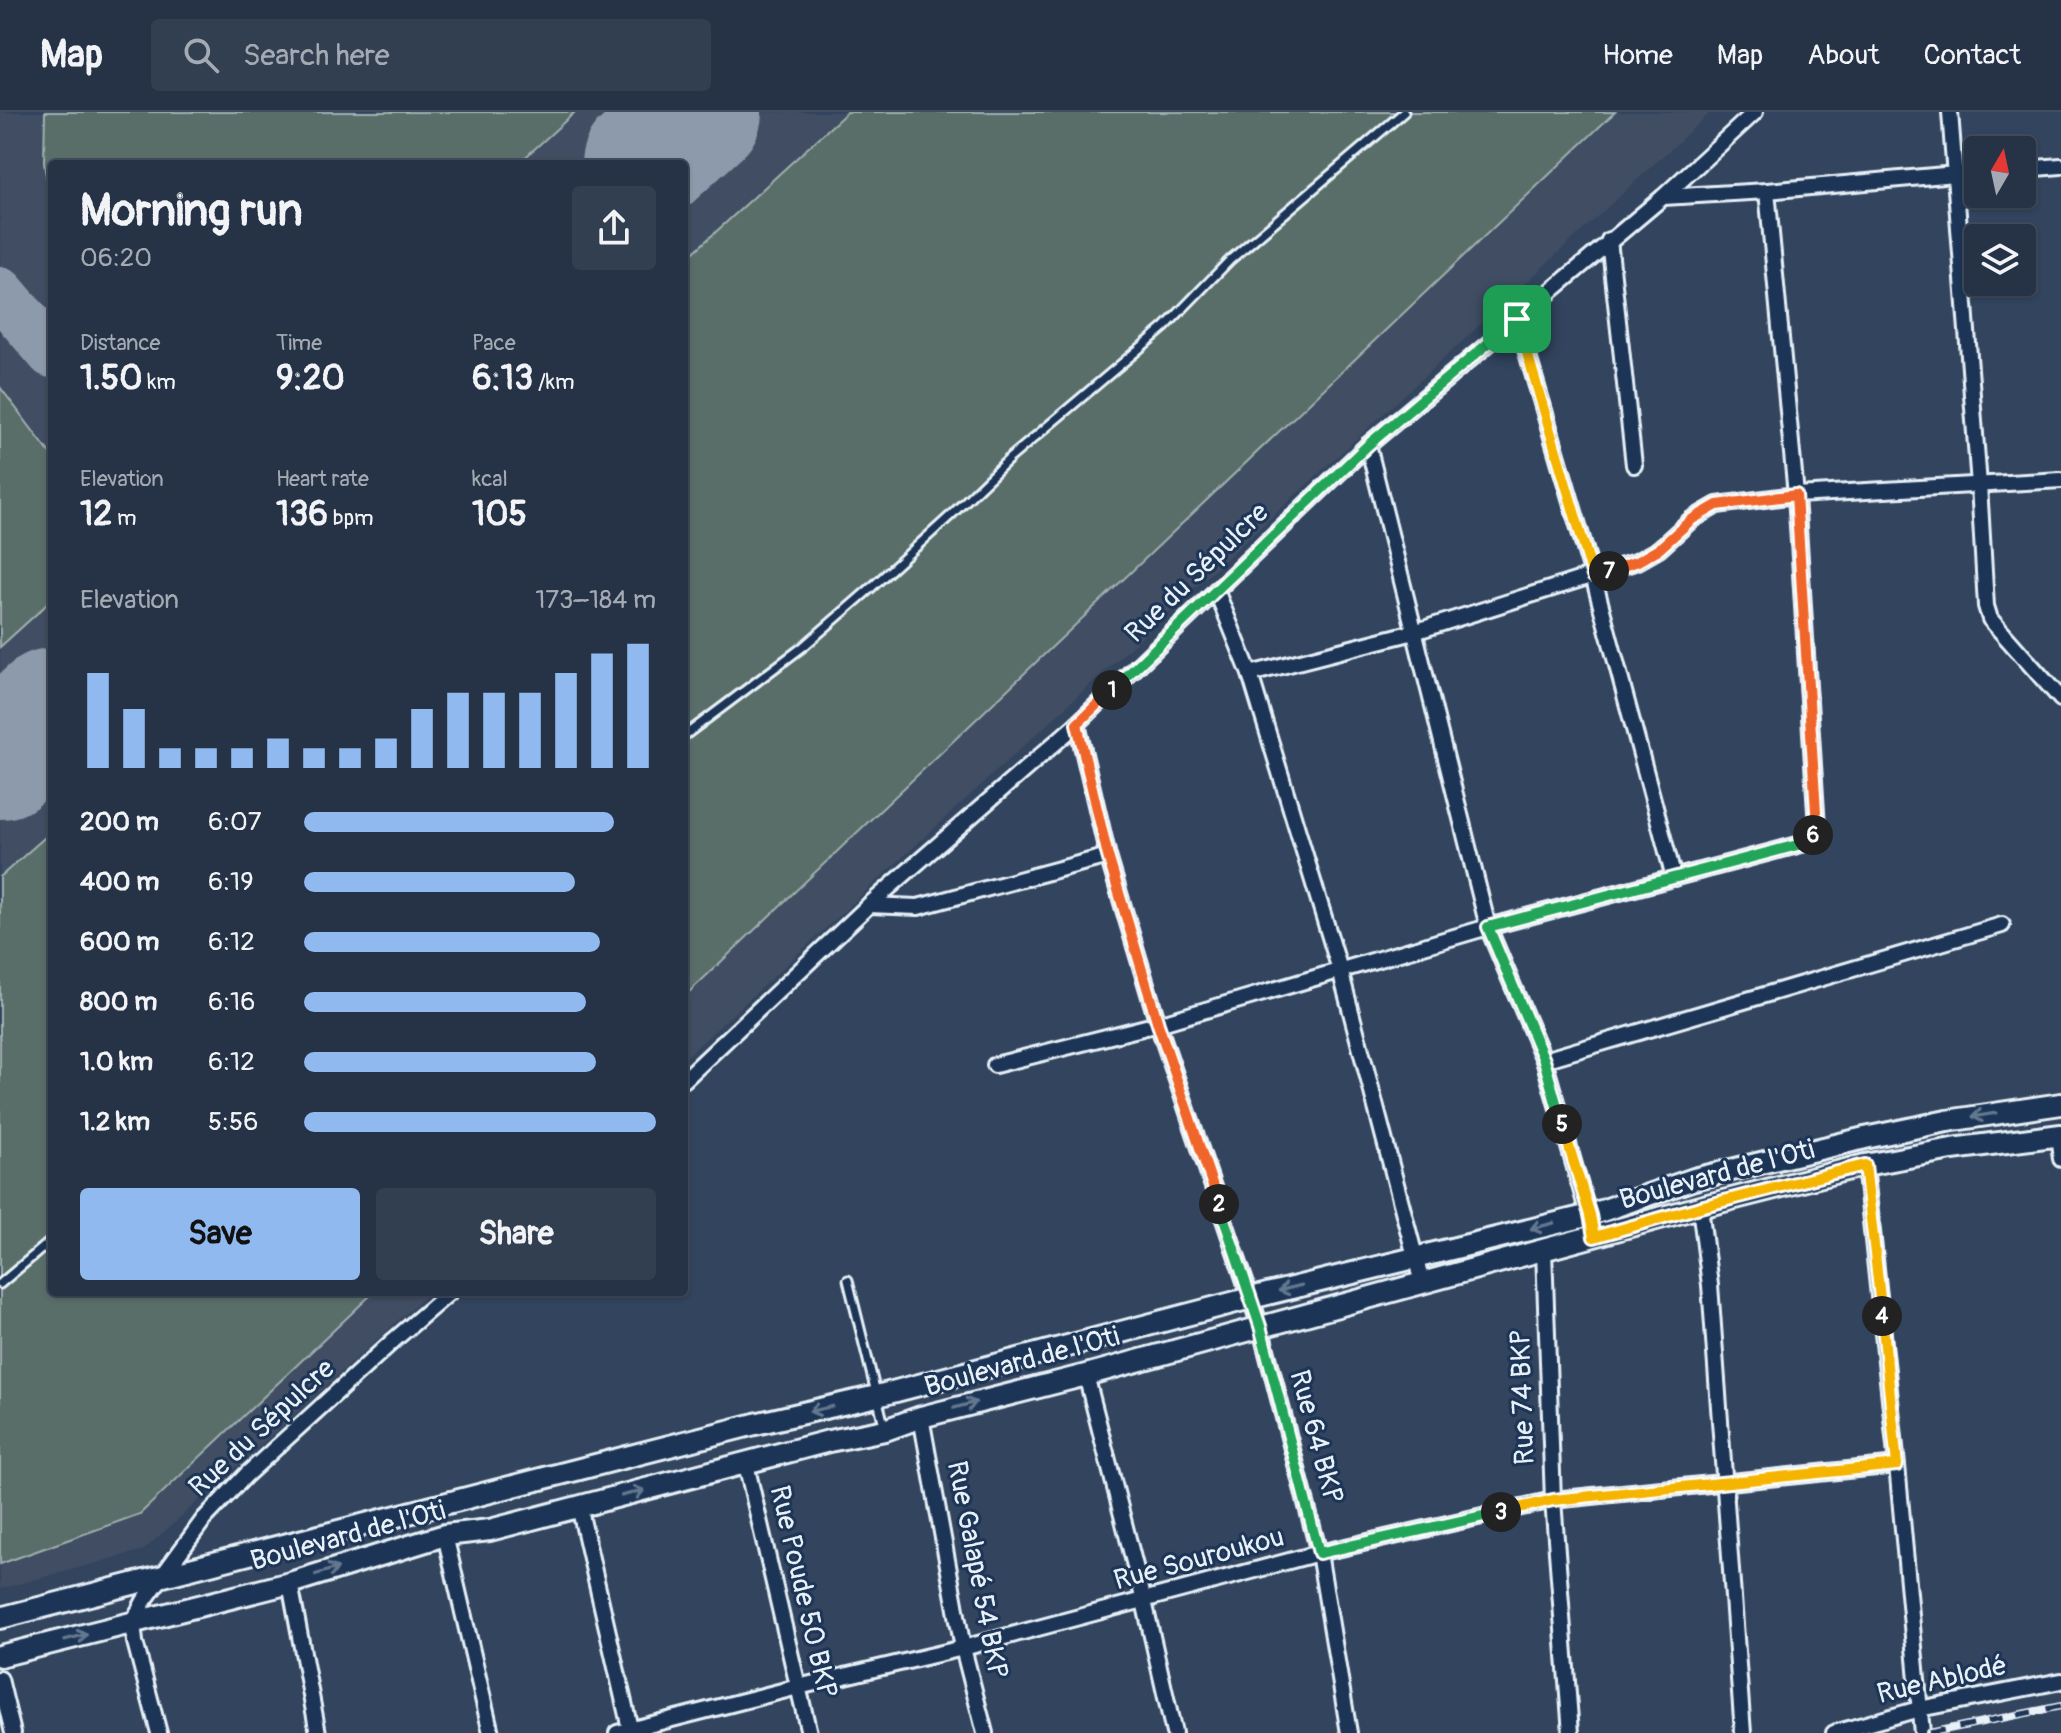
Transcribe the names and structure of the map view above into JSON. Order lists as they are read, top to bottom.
{
  "streets": {
    "main road": ["Boulevard de l'Oti"],
    "street": [
      "Rue du Sépulcre",
      "Rue 74 BKP",
      "Rue 64 BKP",
      "Rue Souroukou",
      "Rue Galapé 54 BKP",
      "Rue Poude 50 BKP",
      "Rue Ablodé"
    ]
  },
  "crossings": [
    ["Rue du Sépulcre", "Boulevard de l'Oti"],
    ["Rue du Sépulcre", "Rue 64 BKP"],
    ["Boulevard de l'Oti", "Rue 74 BKP"],
    ["Boulevard de l'Oti", "Rue 64 BKP"],
    ["Boulevard de l'Oti", "Rue Galapé 54 BKP"],
    ["Boulevard de l'Oti", "Rue Poude 50 BKP"],
    ["Rue 74 BKP", "Rue Souroukou"],
    ["Rue 64 BKP", "Rue Souroukou"],
    ["Rue Souroukou", "Rue Galapé 54 BKP"],
    ["Rue Souroukou", "Rue Poude 50 BKP"]
  ],
  "north": "top",
  "page": {
    "header": "Map",
    "search": "Search here",
    "nav": [
      "Home",
      "Map",
      "About",
      "Contact"
    ],
    "heading": ["Morning run", "06:20"],
    "stats": [
      ["Distance", "1.50 km"],
      ["Time", "9:20"],
      ["Pace", "6:13 /km"],
      ["Elevation", "12 m"],
      ["Heart rate", "136 bpm"],
      ["kcal", "105"]
    ],
    "pins": [
      "7",
      "1",
      "6",
      "5",
      "2",
      "4",
      "3"
    ],
    "chart": ["Elevation", "173–184 m"],
    "list": [
      {
        "name": "200 m",
        "note": "6:07"
      },
      {
        "name": "400 m",
        "note": "6:19"
      },
      {
        "name": "600 m",
        "note": "6:12"
      },
      {
        "name": "800 m",
        "note": "6:16"
      },
      {
        "name": "1.0 km",
        "note": "6:12"
      },
      {
        "name": "1.2 km",
        "note": "5:56"
      }
    ],
    "buttons": ["Save", "Share"]
  }
}
